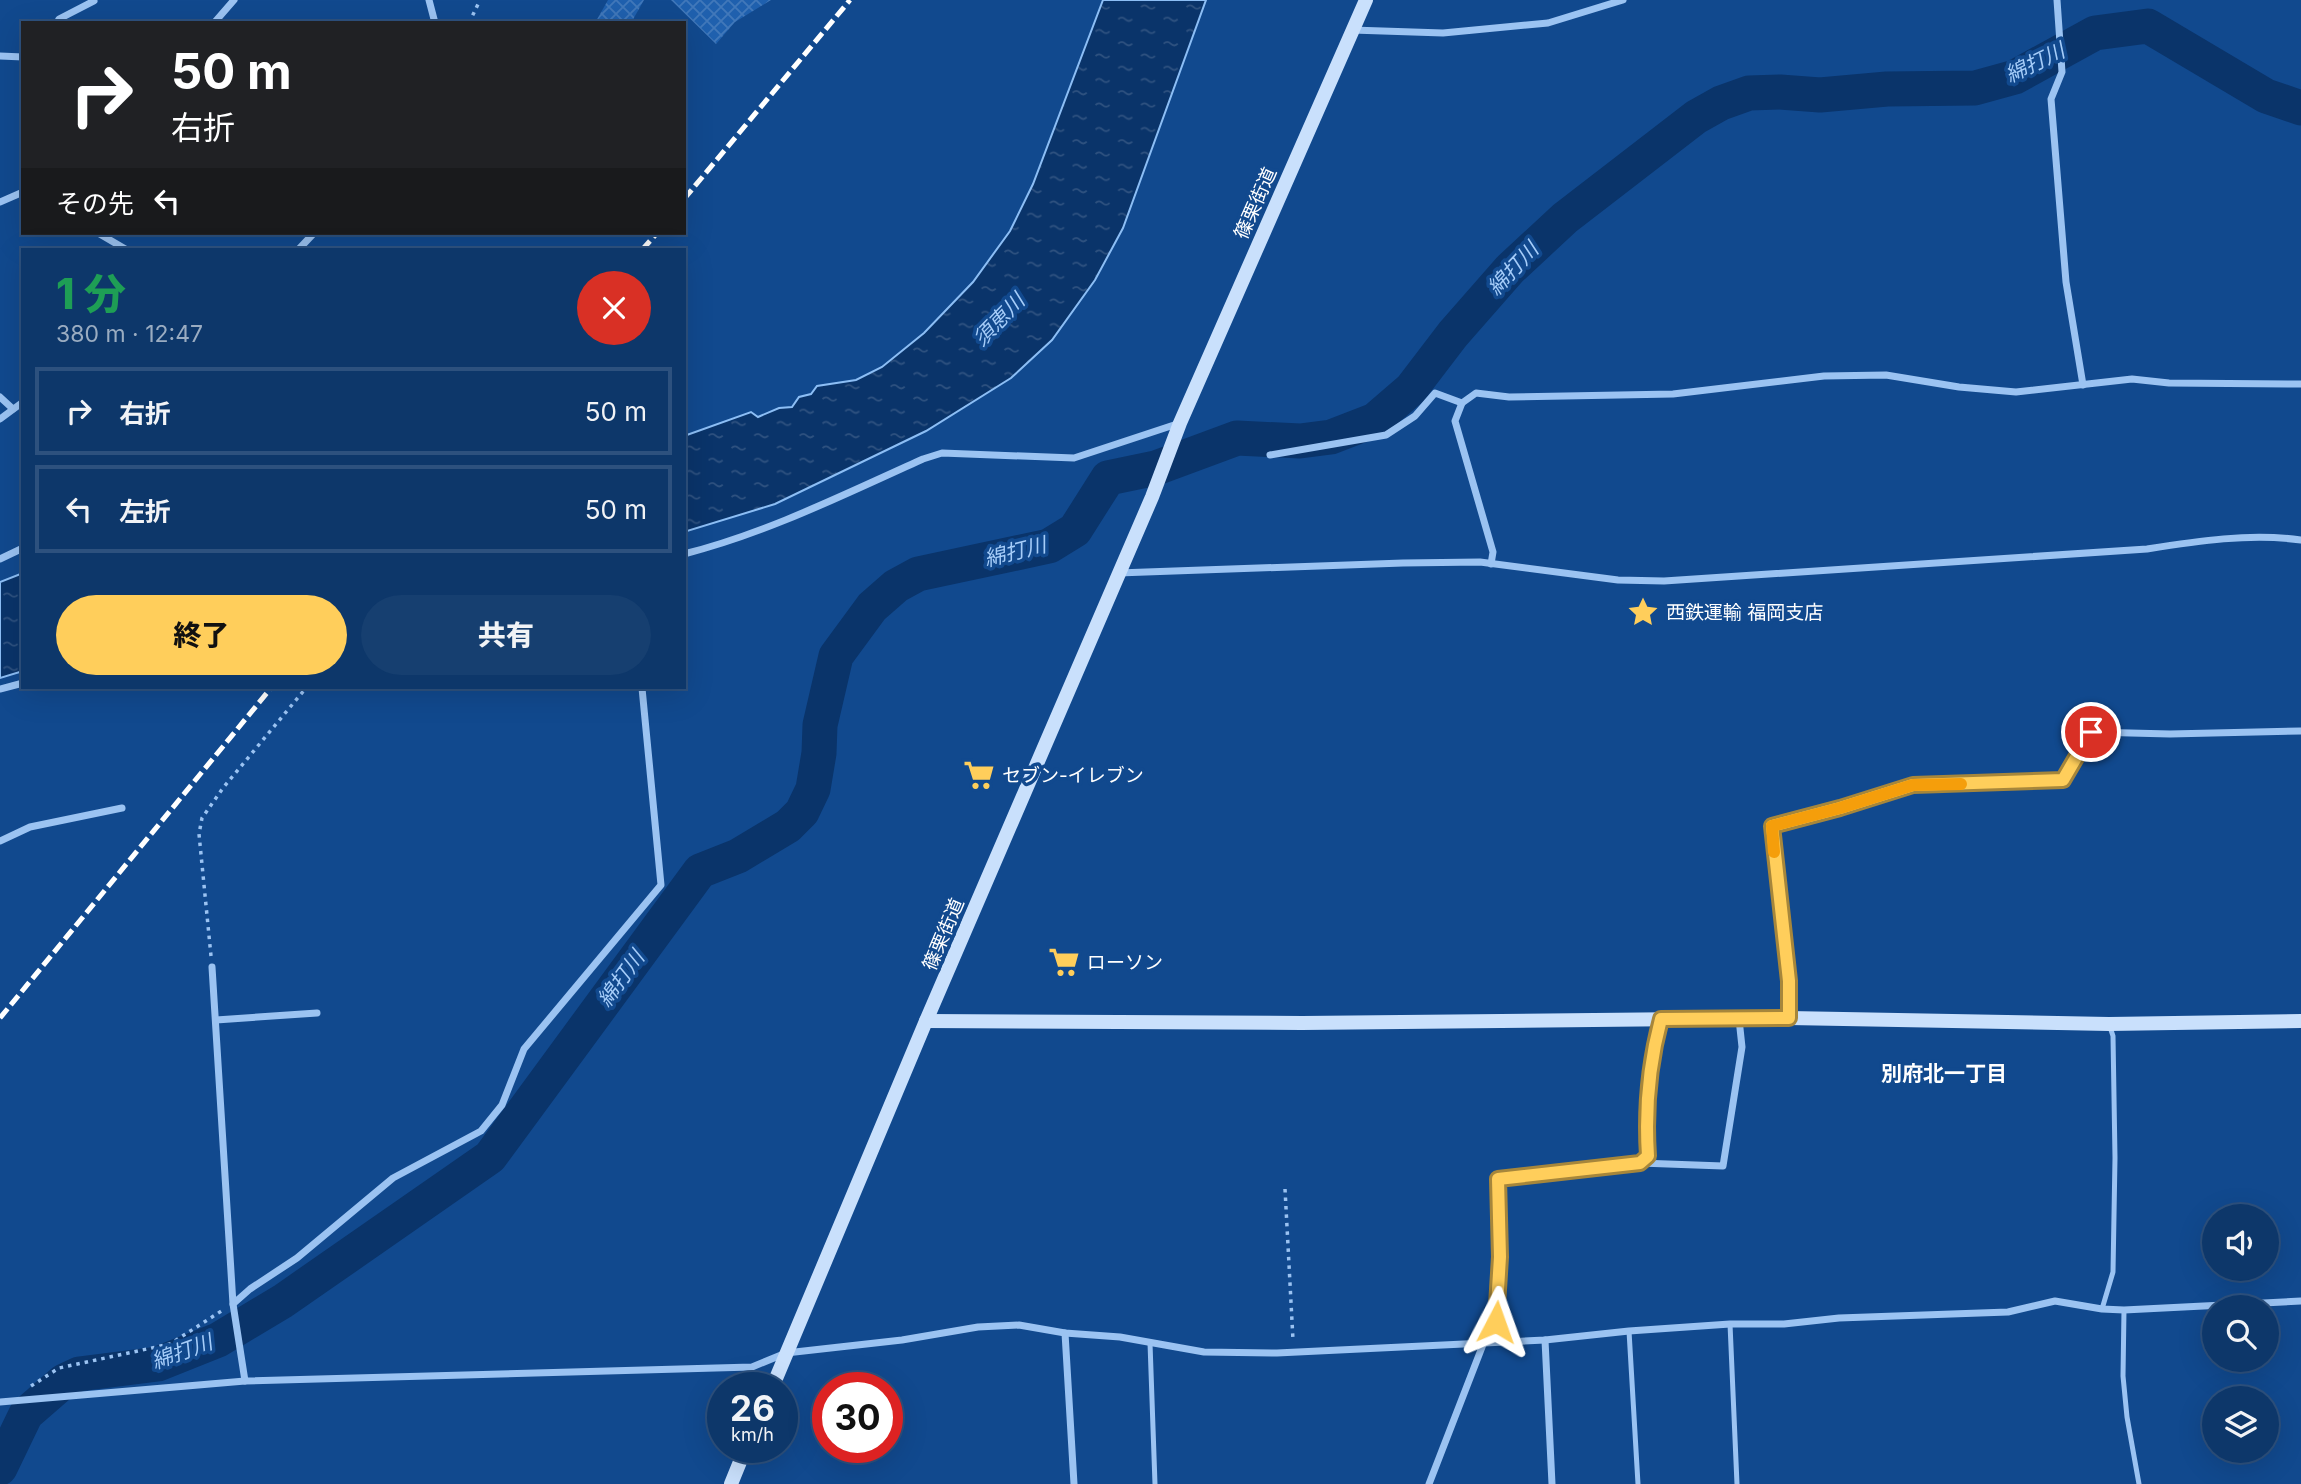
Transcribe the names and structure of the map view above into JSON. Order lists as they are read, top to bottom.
{
  "streets": {
    "main road": ["篠栗街道"]
  },
  "districts": ["別府北一丁目"],
  "water": ["綿打川", "須恵川"],
  "places": {
    "place": ["西鉄運輸 福岡支店"],
    "supermarket": ["セブン-イレブン", "ローソン"]
  },
  "page": {
    "turn": ["50 m", "右折"],
    "then": "その先",
    "heading": ["1 分", "380 m · 12:47"],
    "list": [
      {
        "name": "右折",
        "value": "50 m"
      },
      {
        "name": "左折",
        "value": "50 m"
      }
    ],
    "buttons": ["終了", "共有"],
    "speed": "26 km/h",
    "limit": "30"
  }
}
